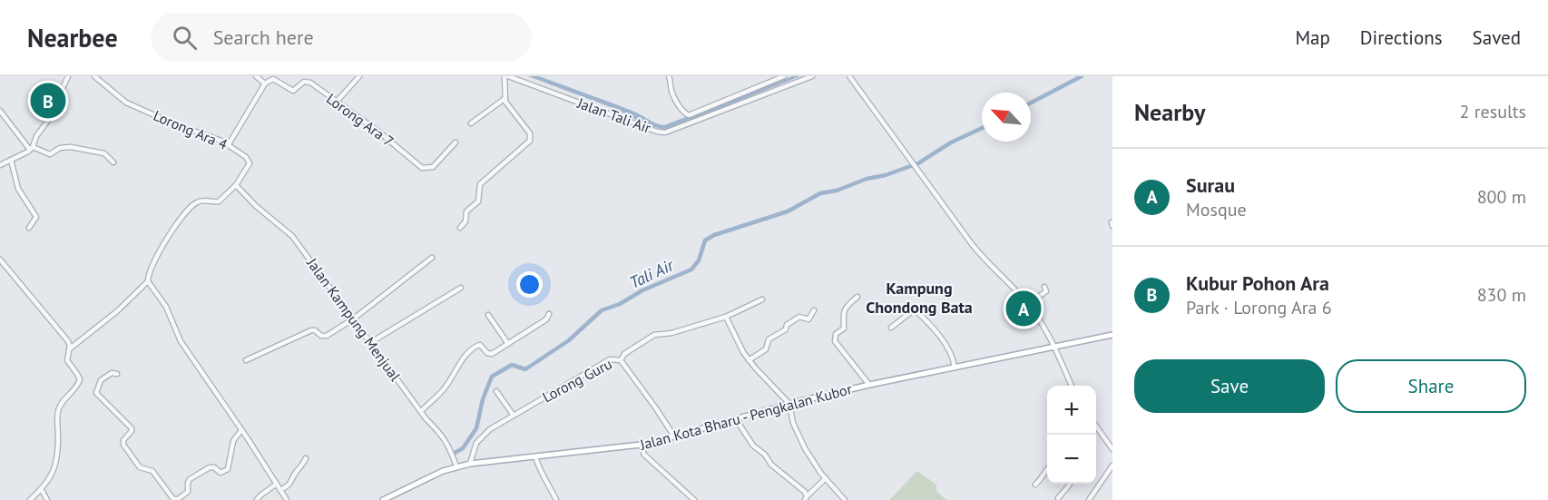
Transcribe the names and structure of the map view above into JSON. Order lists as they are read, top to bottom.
{
  "streets": {
    "main road": ["Jalan Kota Bharu - Pengkalan Kubor"],
    "street": [
      "Jalan Tali Air",
      "Lorong Ara 7",
      "Lorong Ara 4",
      "Jalan Kampung Menjual",
      "Lorong Guru"
    ]
  },
  "crossings": [
    ["Lorong Ara 4", "Jalan Kampung Menjual"],
    ["Jalan Kampung Menjual", "Jalan Kota Bharu - Pengkalan Kubor"],
    ["Lorong Guru", "Jalan Kota Bharu - Pengkalan Kubor"]
  ],
  "districts": ["Kampung Chondong Bata"],
  "water": ["Tali Air"],
  "north": "top left",
  "page": {
    "header": "Nearbee",
    "search": "Search here",
    "nav": ["Map", "Directions", "Saved"],
    "heading": ["Nearby", "2 results"],
    "pins": ["B", "A"],
    "list": [
      {
        "mark": "A",
        "name": "Surau",
        "note": "Mosque",
        "value": "800 m"
      },
      {
        "mark": "B",
        "name": "Kubur Pohon Ara",
        "note": "Park · Lorong Ara 6",
        "value": "830 m"
      }
    ],
    "buttons": ["Save", "Share"],
    "map_buttons": ["+", "−"]
  }
}
